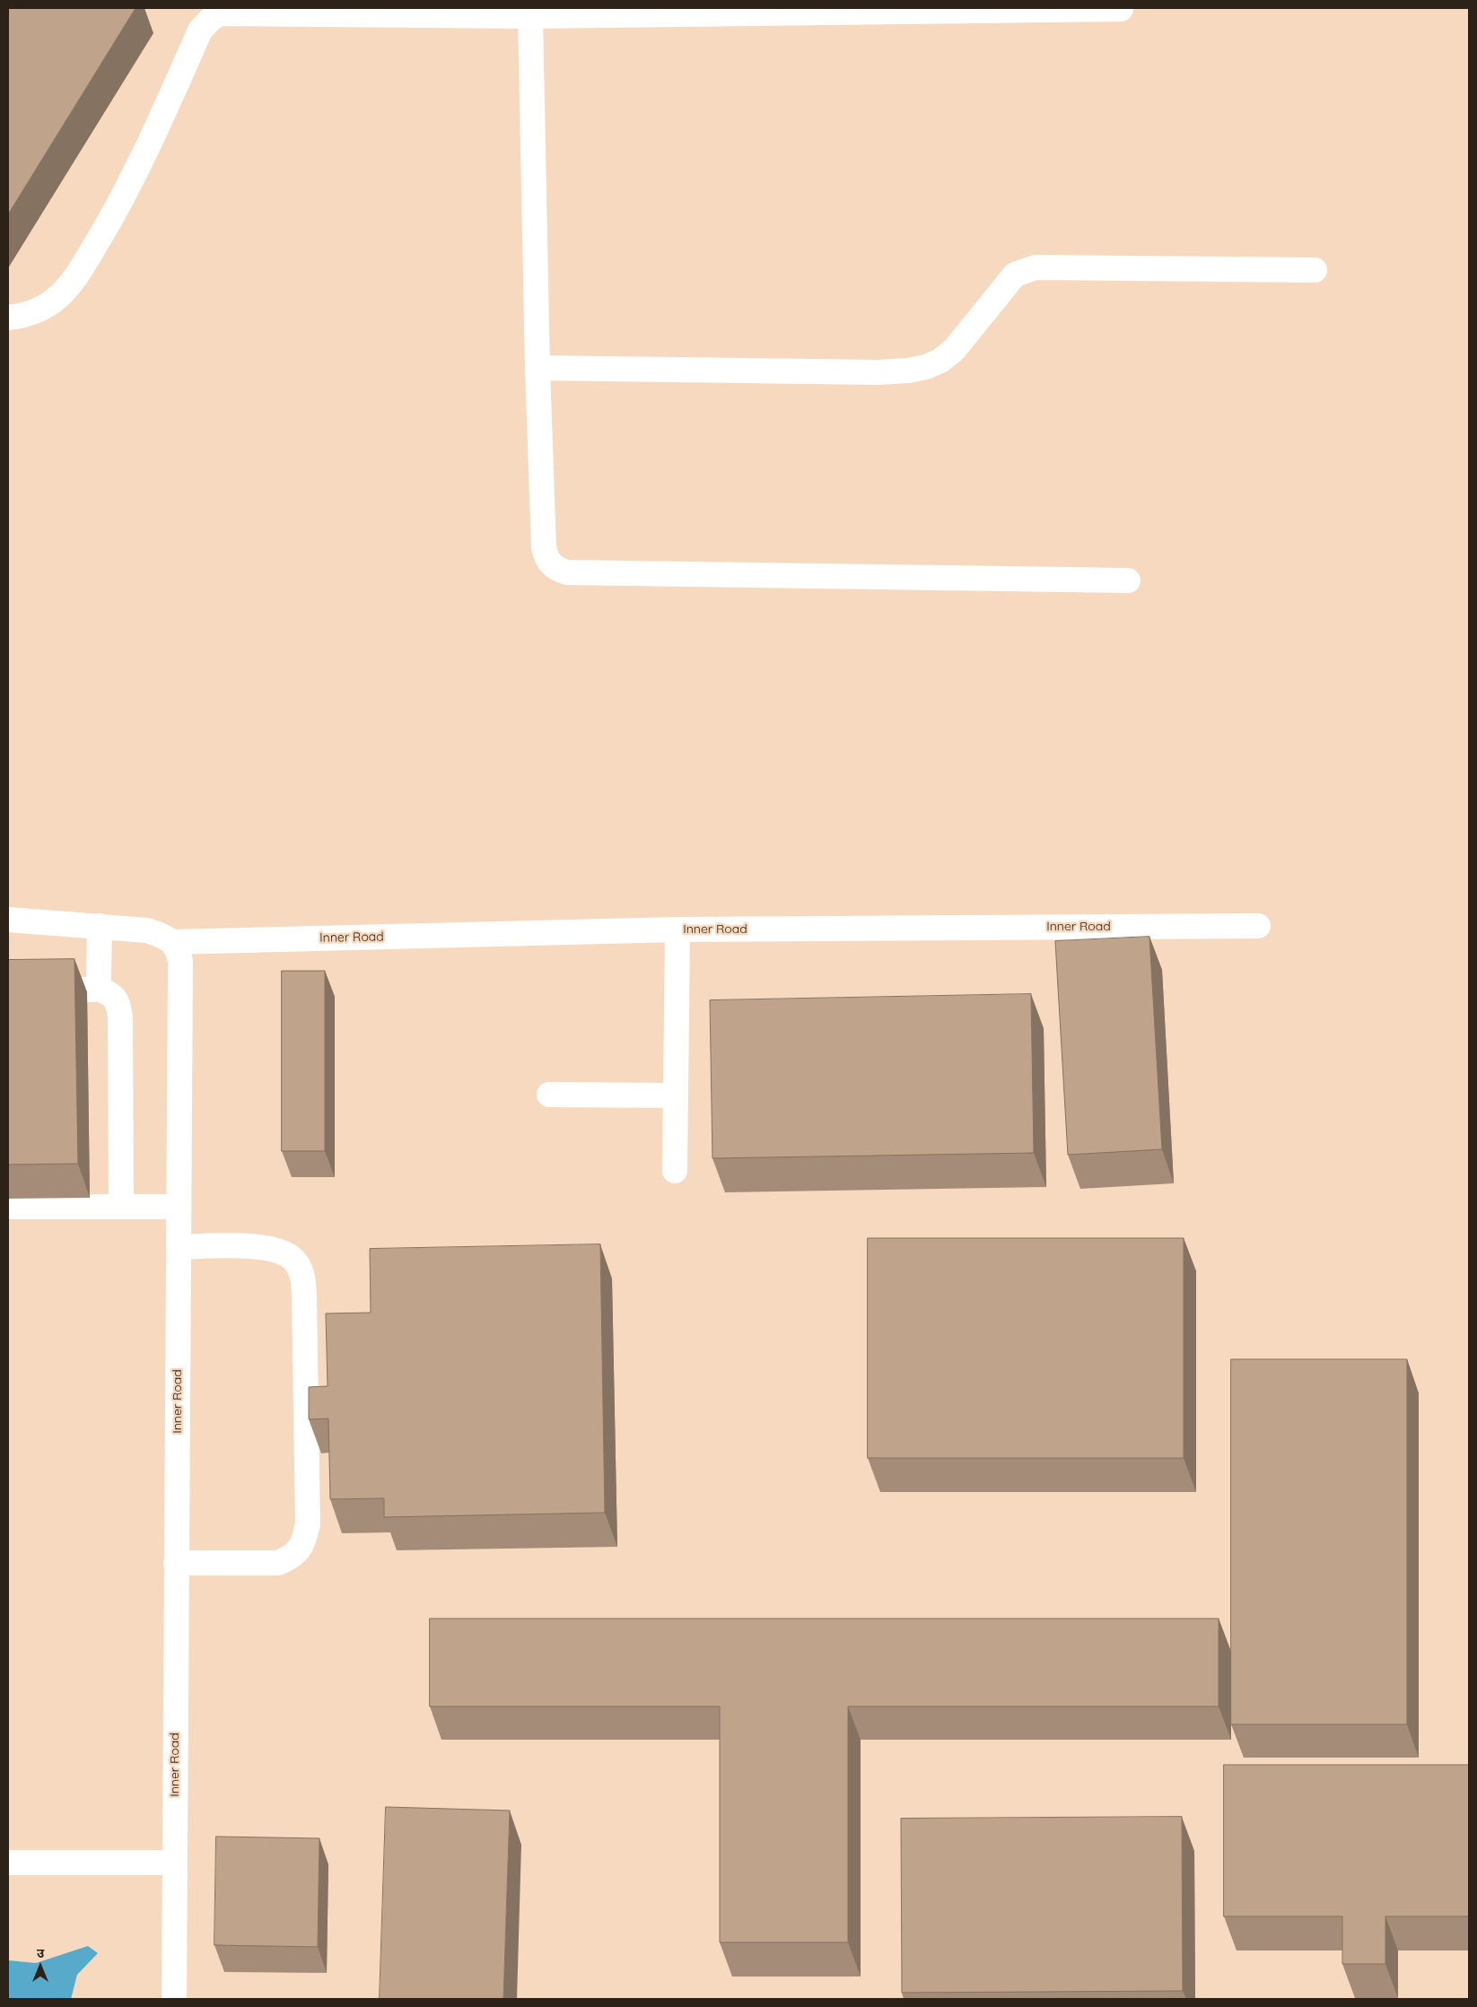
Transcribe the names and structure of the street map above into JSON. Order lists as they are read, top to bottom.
{
  "streets": {
    "street": ["Inner Road"]
  },
  "north": "top"
}
